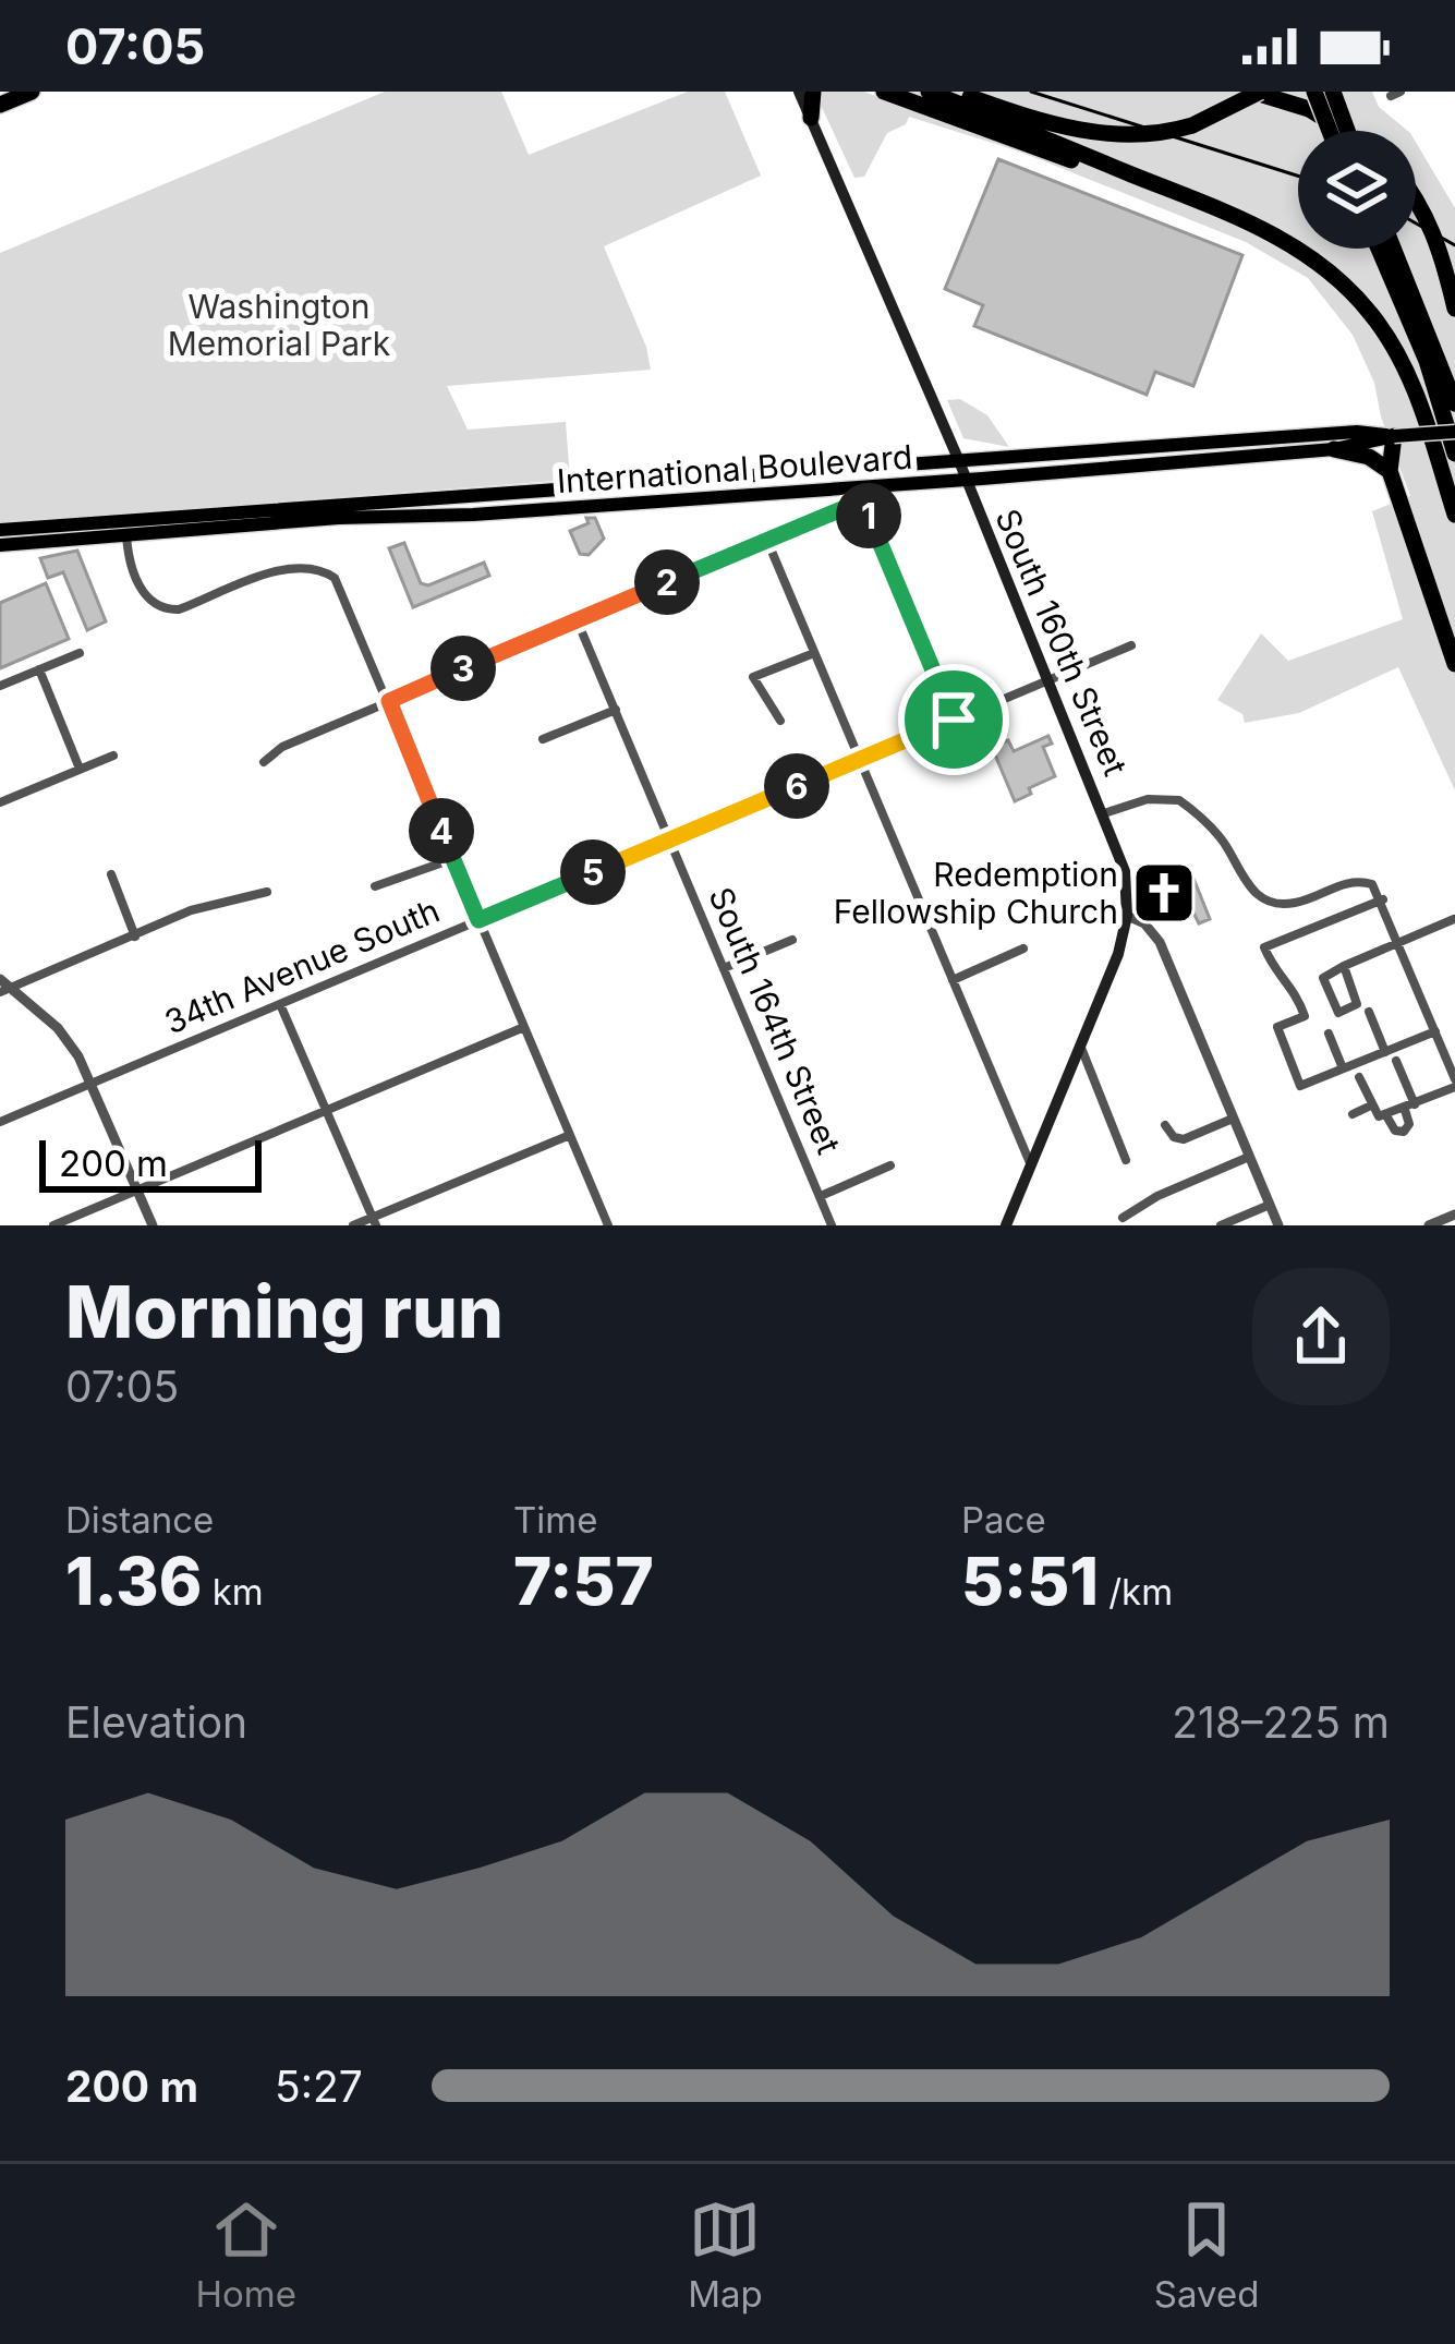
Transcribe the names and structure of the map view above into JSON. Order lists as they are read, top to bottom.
{
  "streets": {
    "main road": ["International Boulevard", "South 160th Street"],
    "street": ["34th Avenue South", "South 164th Street"]
  },
  "crossings": [
    ["International Boulevard", "South 160th Street"],
    ["South 160th Street", "34th Avenue South"],
    ["34th Avenue South", "South 164th Street"]
  ],
  "parks": ["Washington Memorial Park"],
  "places": {
    "church": ["Redemption Fellowship Church"]
  },
  "scale_bar": "200 m",
  "page": {
    "status": "07:05",
    "pins": [
      "1",
      "2",
      "3",
      "6",
      "4",
      "5"
    ],
    "scale": "200 m",
    "heading": ["Morning run", "07:05"],
    "stats": [
      ["Distance", "1.36 km"],
      ["Time", "7:57"],
      ["Pace", "5:51 /km"]
    ],
    "chart": ["Elevation", "218–225 m"],
    "list": [
      {
        "name": "200 m",
        "note": "5:27"
      }
    ],
    "tabs": ["Home", "Map", "Saved"]
  }
}
